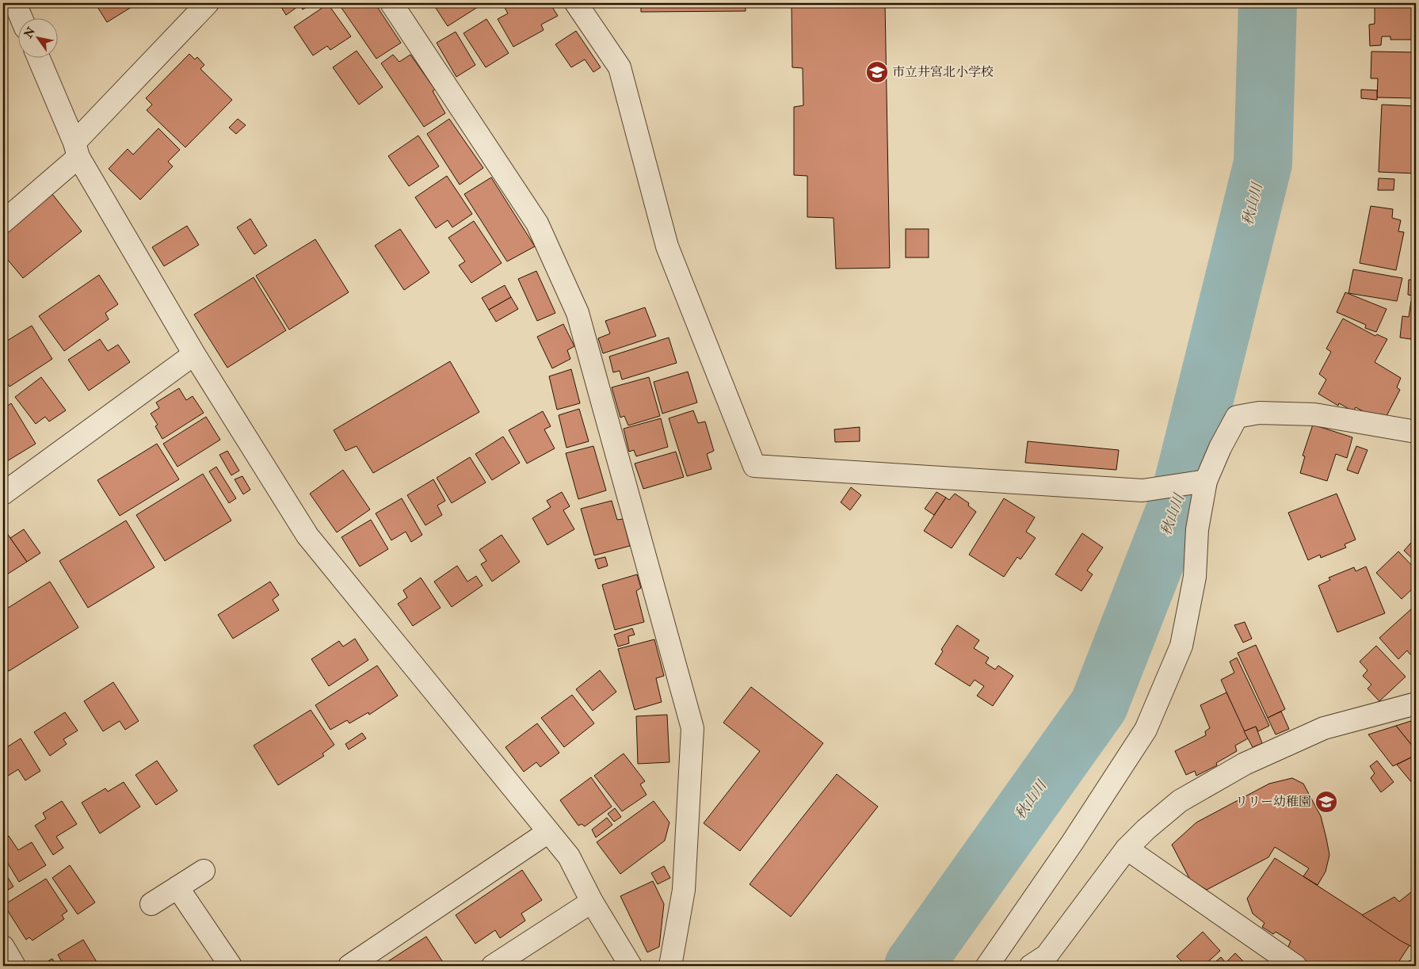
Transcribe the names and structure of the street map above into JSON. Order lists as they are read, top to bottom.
{
  "water": ["秋山川"],
  "places": {
    "school or university": ["市立井宮北小学校", "リリー幼稚園"]
  },
  "north": "top left"
}
